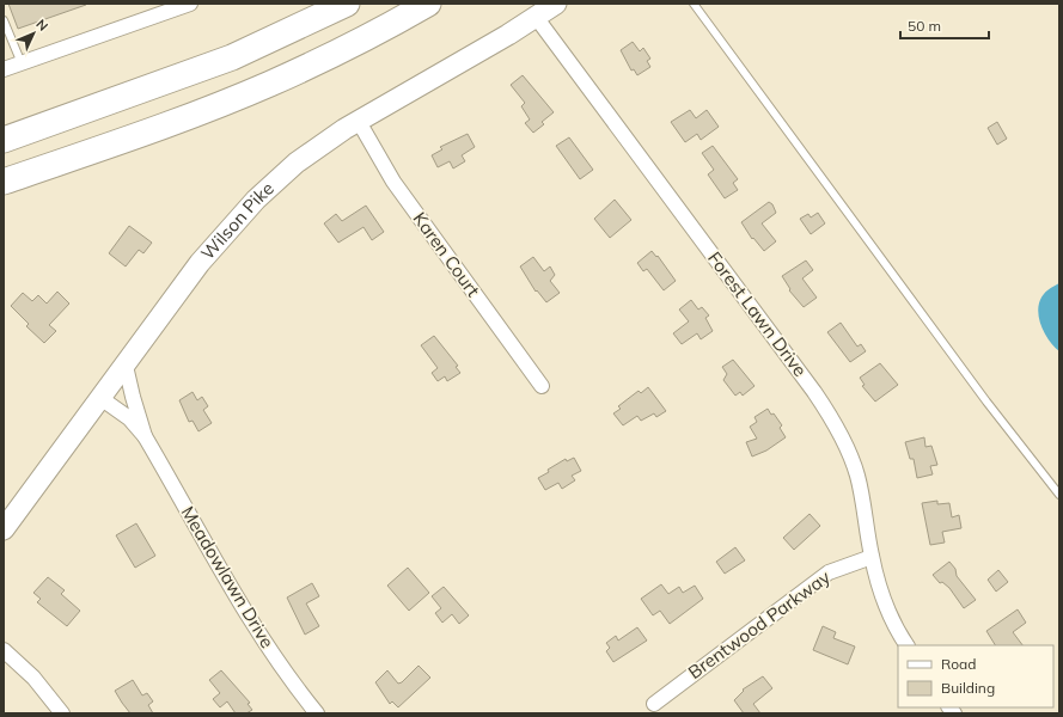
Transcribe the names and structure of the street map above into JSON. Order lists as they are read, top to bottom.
{
  "streets": {
    "main road": ["Wilson Pike"],
    "street": [
      "Karen Court",
      "Forest Lawn Drive",
      "Meadowlawn Drive",
      "Brentwood Parkway"
    ]
  },
  "crossings": [
    ["Wilson Pike", "Karen Court"],
    ["Wilson Pike", "Forest Lawn Drive"],
    ["Wilson Pike", "Meadowlawn Drive"],
    ["Forest Lawn Drive", "Brentwood Parkway"]
  ],
  "legend": ["Road", "Building"],
  "scale_bar": "50 m",
  "north": "top right"
}
